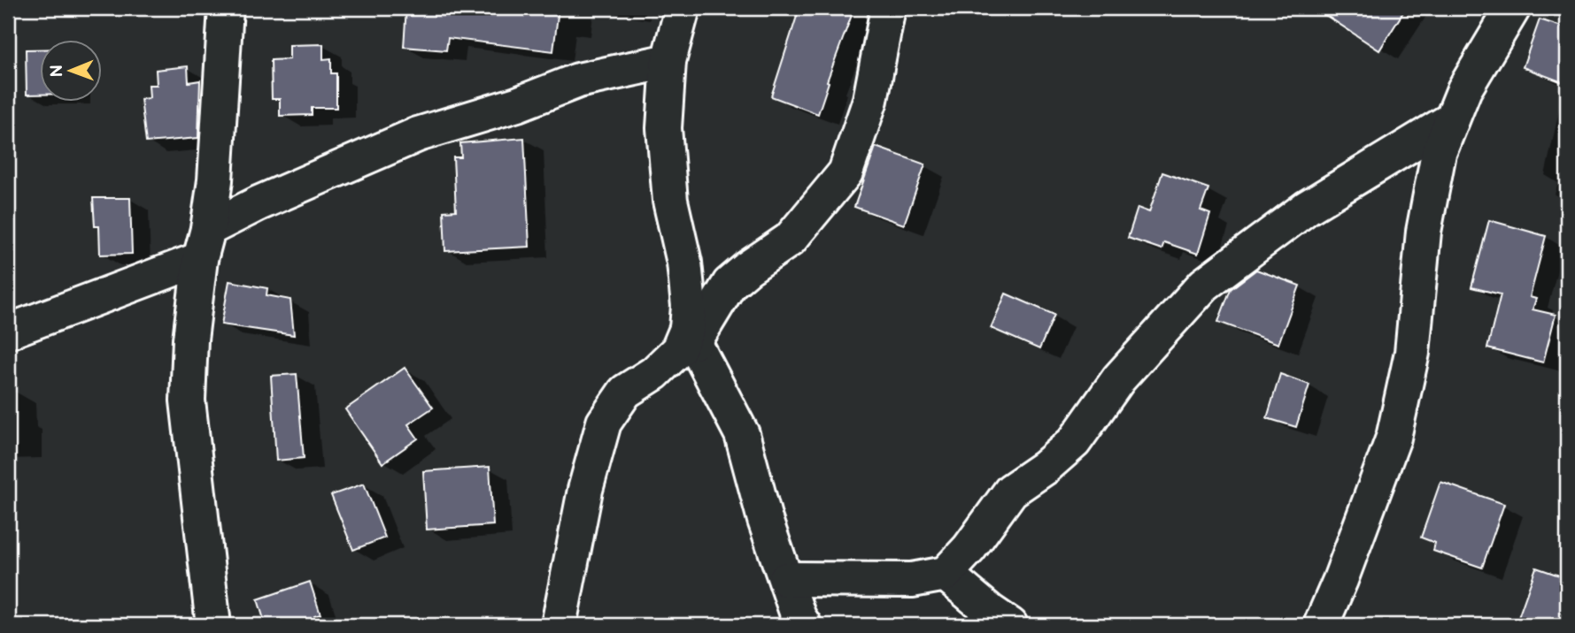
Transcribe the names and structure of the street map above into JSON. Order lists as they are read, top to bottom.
{
  "north": "left"
}
